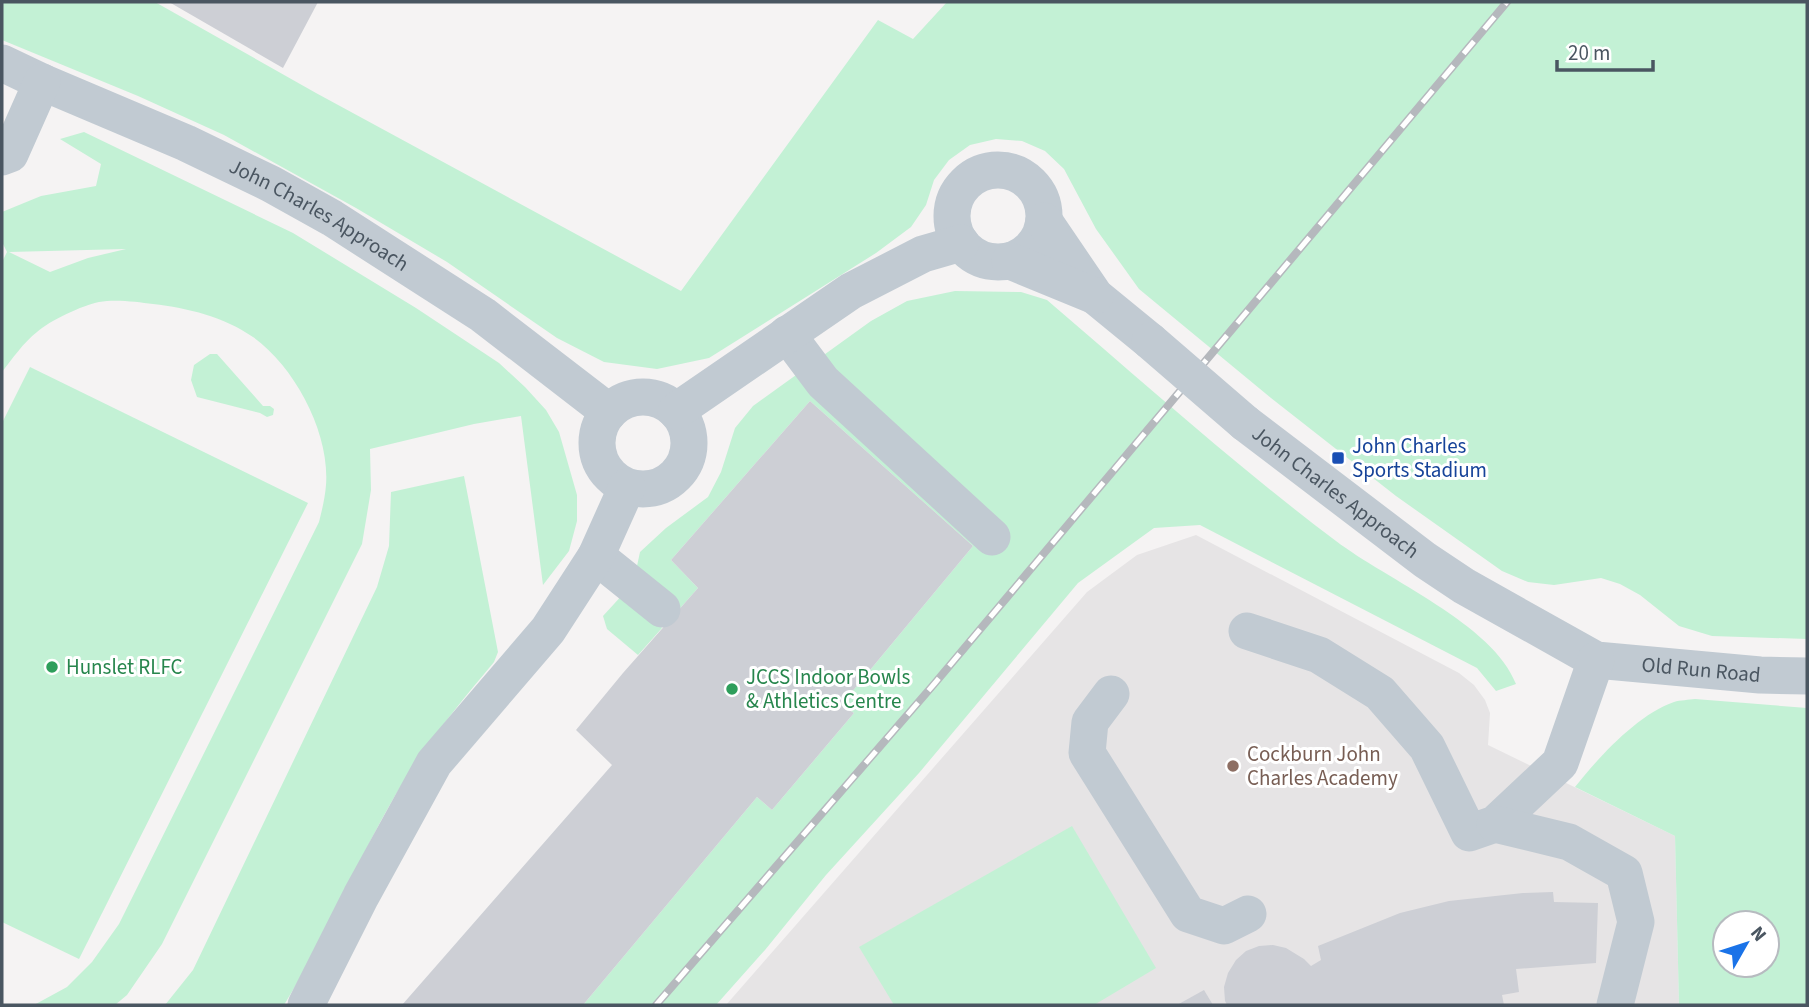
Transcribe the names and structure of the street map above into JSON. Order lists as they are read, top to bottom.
{
  "streets": {
    "street": ["John Charles Approach", "Old Run Road"]
  },
  "crossings": [
    ["John Charles Approach", "Old Run Road"]
  ],
  "places": {
    "transit": ["John Charles Sports Stadium"],
    "other": ["Hunslet RLFC", "JCCS Indoor Bowls & Athletics Centre", "Cockburn John Charles Academy"]
  },
  "scale_bar": "20 m",
  "north": "top right"
}
